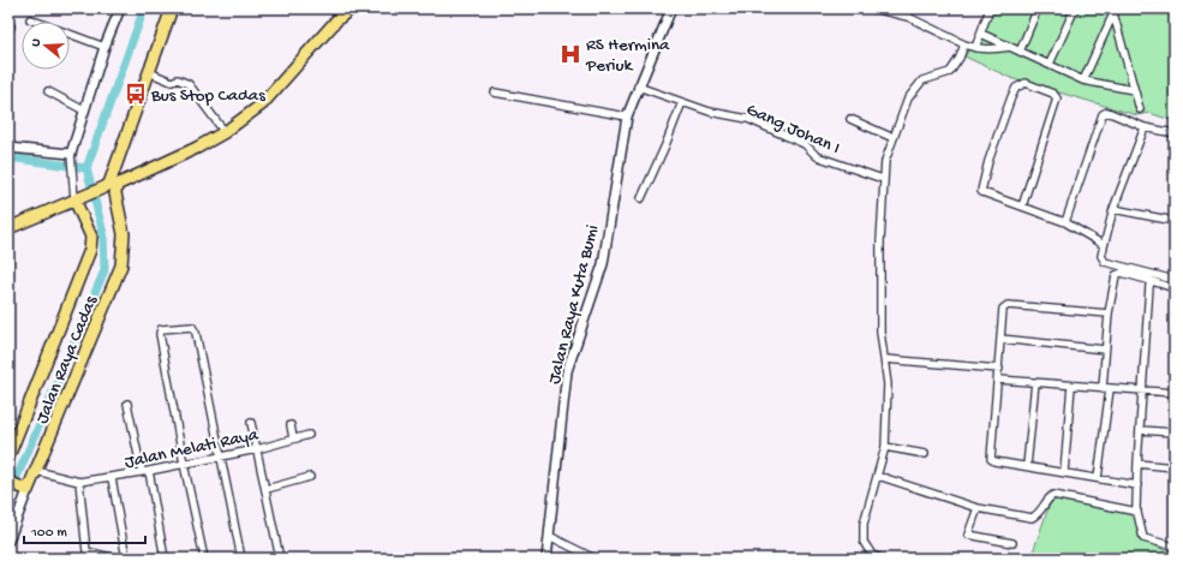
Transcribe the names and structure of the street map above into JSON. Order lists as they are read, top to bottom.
{
  "streets": {
    "main road": ["Jalan Raya Cadas"],
    "street": ["Gang Johan I", "Jalan Raya Kuta Bumi", "Jalan Melati Raya"]
  },
  "crossings": [
    ["Gang Johan I", "Jalan Raya Kuta Bumi"]
  ],
  "places": {
    "hospital": ["RS Hermina Periuk"],
    "bus stop": ["Bus Stop Cadas"]
  },
  "scale_bar": "100 m",
  "north": "left"
}
